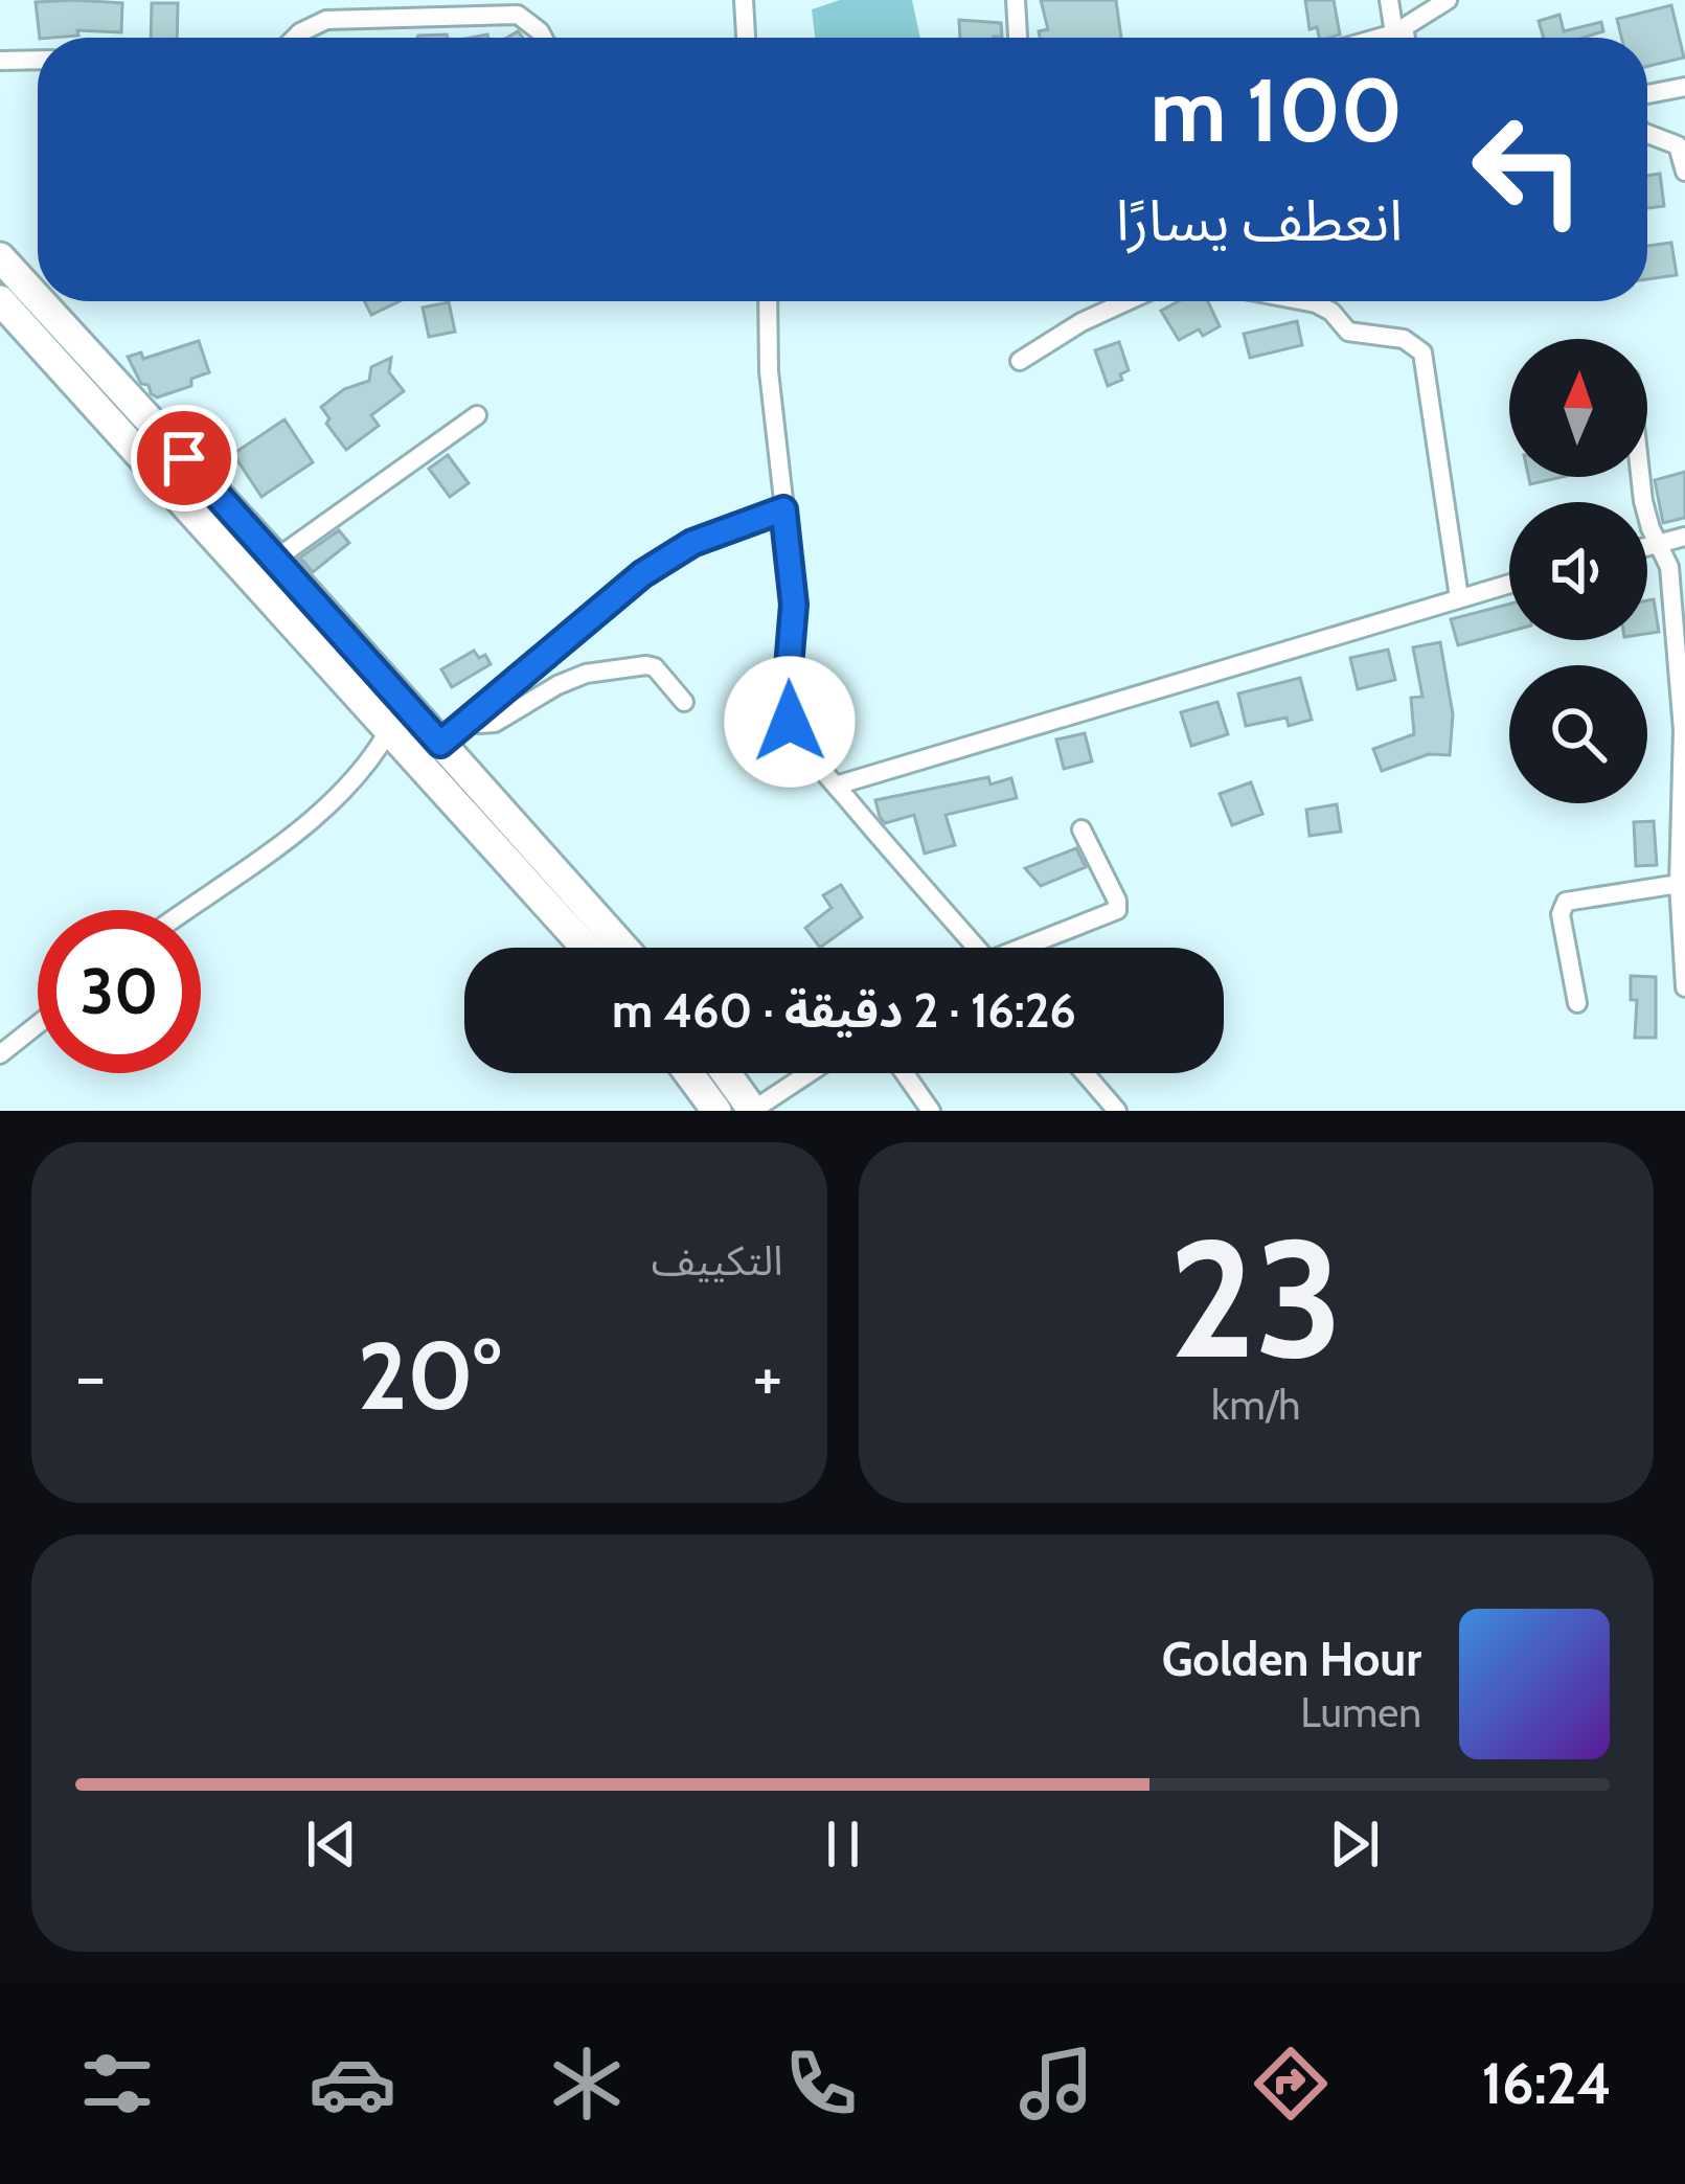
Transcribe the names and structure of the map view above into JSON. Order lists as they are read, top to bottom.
{
  "north": "top",
  "page": {
    "turn": ["100 m", "انعطف يسارًا"],
    "limit": "30",
    "trip": "16:26 · 2 دقيقة · 460 m",
    "tile": [
      ["23", "km/h"],
      "التكييف"
    ],
    "heat": ["−", "20°", "+"],
    "song": ["Golden Hour", "Lumen"],
    "tabs": "16:24"
  }
}
